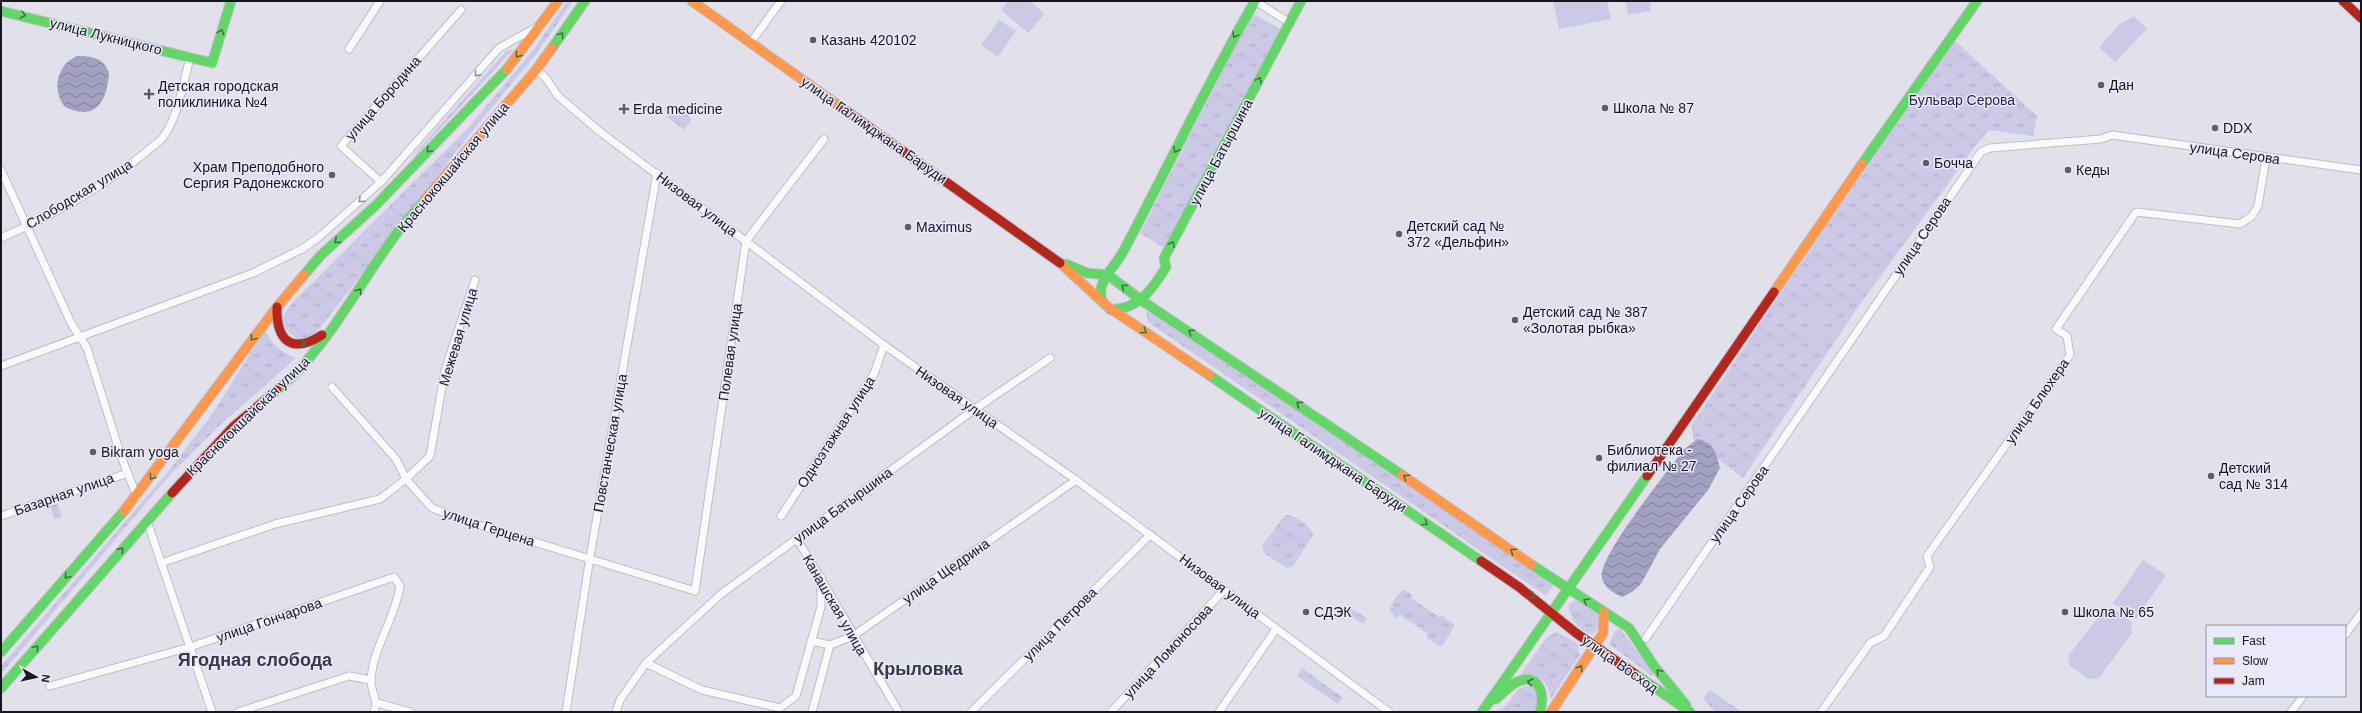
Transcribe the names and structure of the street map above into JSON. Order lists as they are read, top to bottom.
{
  "streets": {
    "street": [
      "улица Лукницкого",
      "улица Бородина",
      "улица Галимджана Баруди",
      "улица Батыршина",
      "улица Серова",
      "Краснококшайская улица",
      "Слободская улица",
      "Низовая улица",
      "Межевая улица",
      "Полевая улица",
      "улица Блюхера",
      "Одноэтажная улица",
      "Повстанческая улица",
      "Базарная улица",
      "улица Герцена",
      "улица Щедрина",
      "Канашская улица",
      "улица Гончарова",
      "улица Петрова",
      "улица Ломоносова",
      "улица Восход"
    ]
  },
  "crossings": [
    ["улица Лукницкого", "Слободская улица"],
    ["улица Бородина", "Краснококшайская улица"],
    ["улица Галимджана Баруди", "улица Батыршина"],
    ["улица Галимджана Баруди", "улица Восход"],
    ["улица Батыршина", "Низовая улица"],
    ["улица Батыршина", "Канашская улица"],
    ["улица Серова", "улица Блюхера"],
    ["Краснококшайская улица", "Низовая улица"],
    ["Низовая улица", "Полевая улица"],
    ["Низовая улица", "Одноэтажная улица"],
    ["Низовая улица", "Повстанческая улица"],
    ["Низовая улица", "улица Щедрина"],
    ["Низовая улица", "улица Петрова"],
    ["Низовая улица", "улица Ломоносова"],
    ["Межевая улица", "улица Герцена"],
    ["Полевая улица", "улица Герцена"],
    ["Повстанческая улица", "улица Герцена"],
    ["улица Щедрина", "Канашская улица"]
  ],
  "one_way": ["улица Лукницкого"],
  "districts": ["Ягодная слобода", "Крыловка"],
  "parks": ["Бульвар Серова"],
  "places": {
    "other": [
      "Казань 420102",
      "Дан",
      "Школа № 87",
      "DDX",
      "Бочча",
      "Кеды",
      "Храм Преподобного Сергия Радонежского",
      "Maximus",
      "Детский сад № 372 «Дельфин»",
      "Детский сад № 387 «Золотая рыбка»",
      "Bikram yoga",
      "Библиотека - филиал № 27",
      "Детский сад № 314",
      "СДЭК",
      "Школа № 65"
    ],
    "health": ["Детская городская поликлиника №4", "Erda medicine"]
  },
  "legend": ["Fast", "Slow", "Jam"],
  "north": "right"
}
